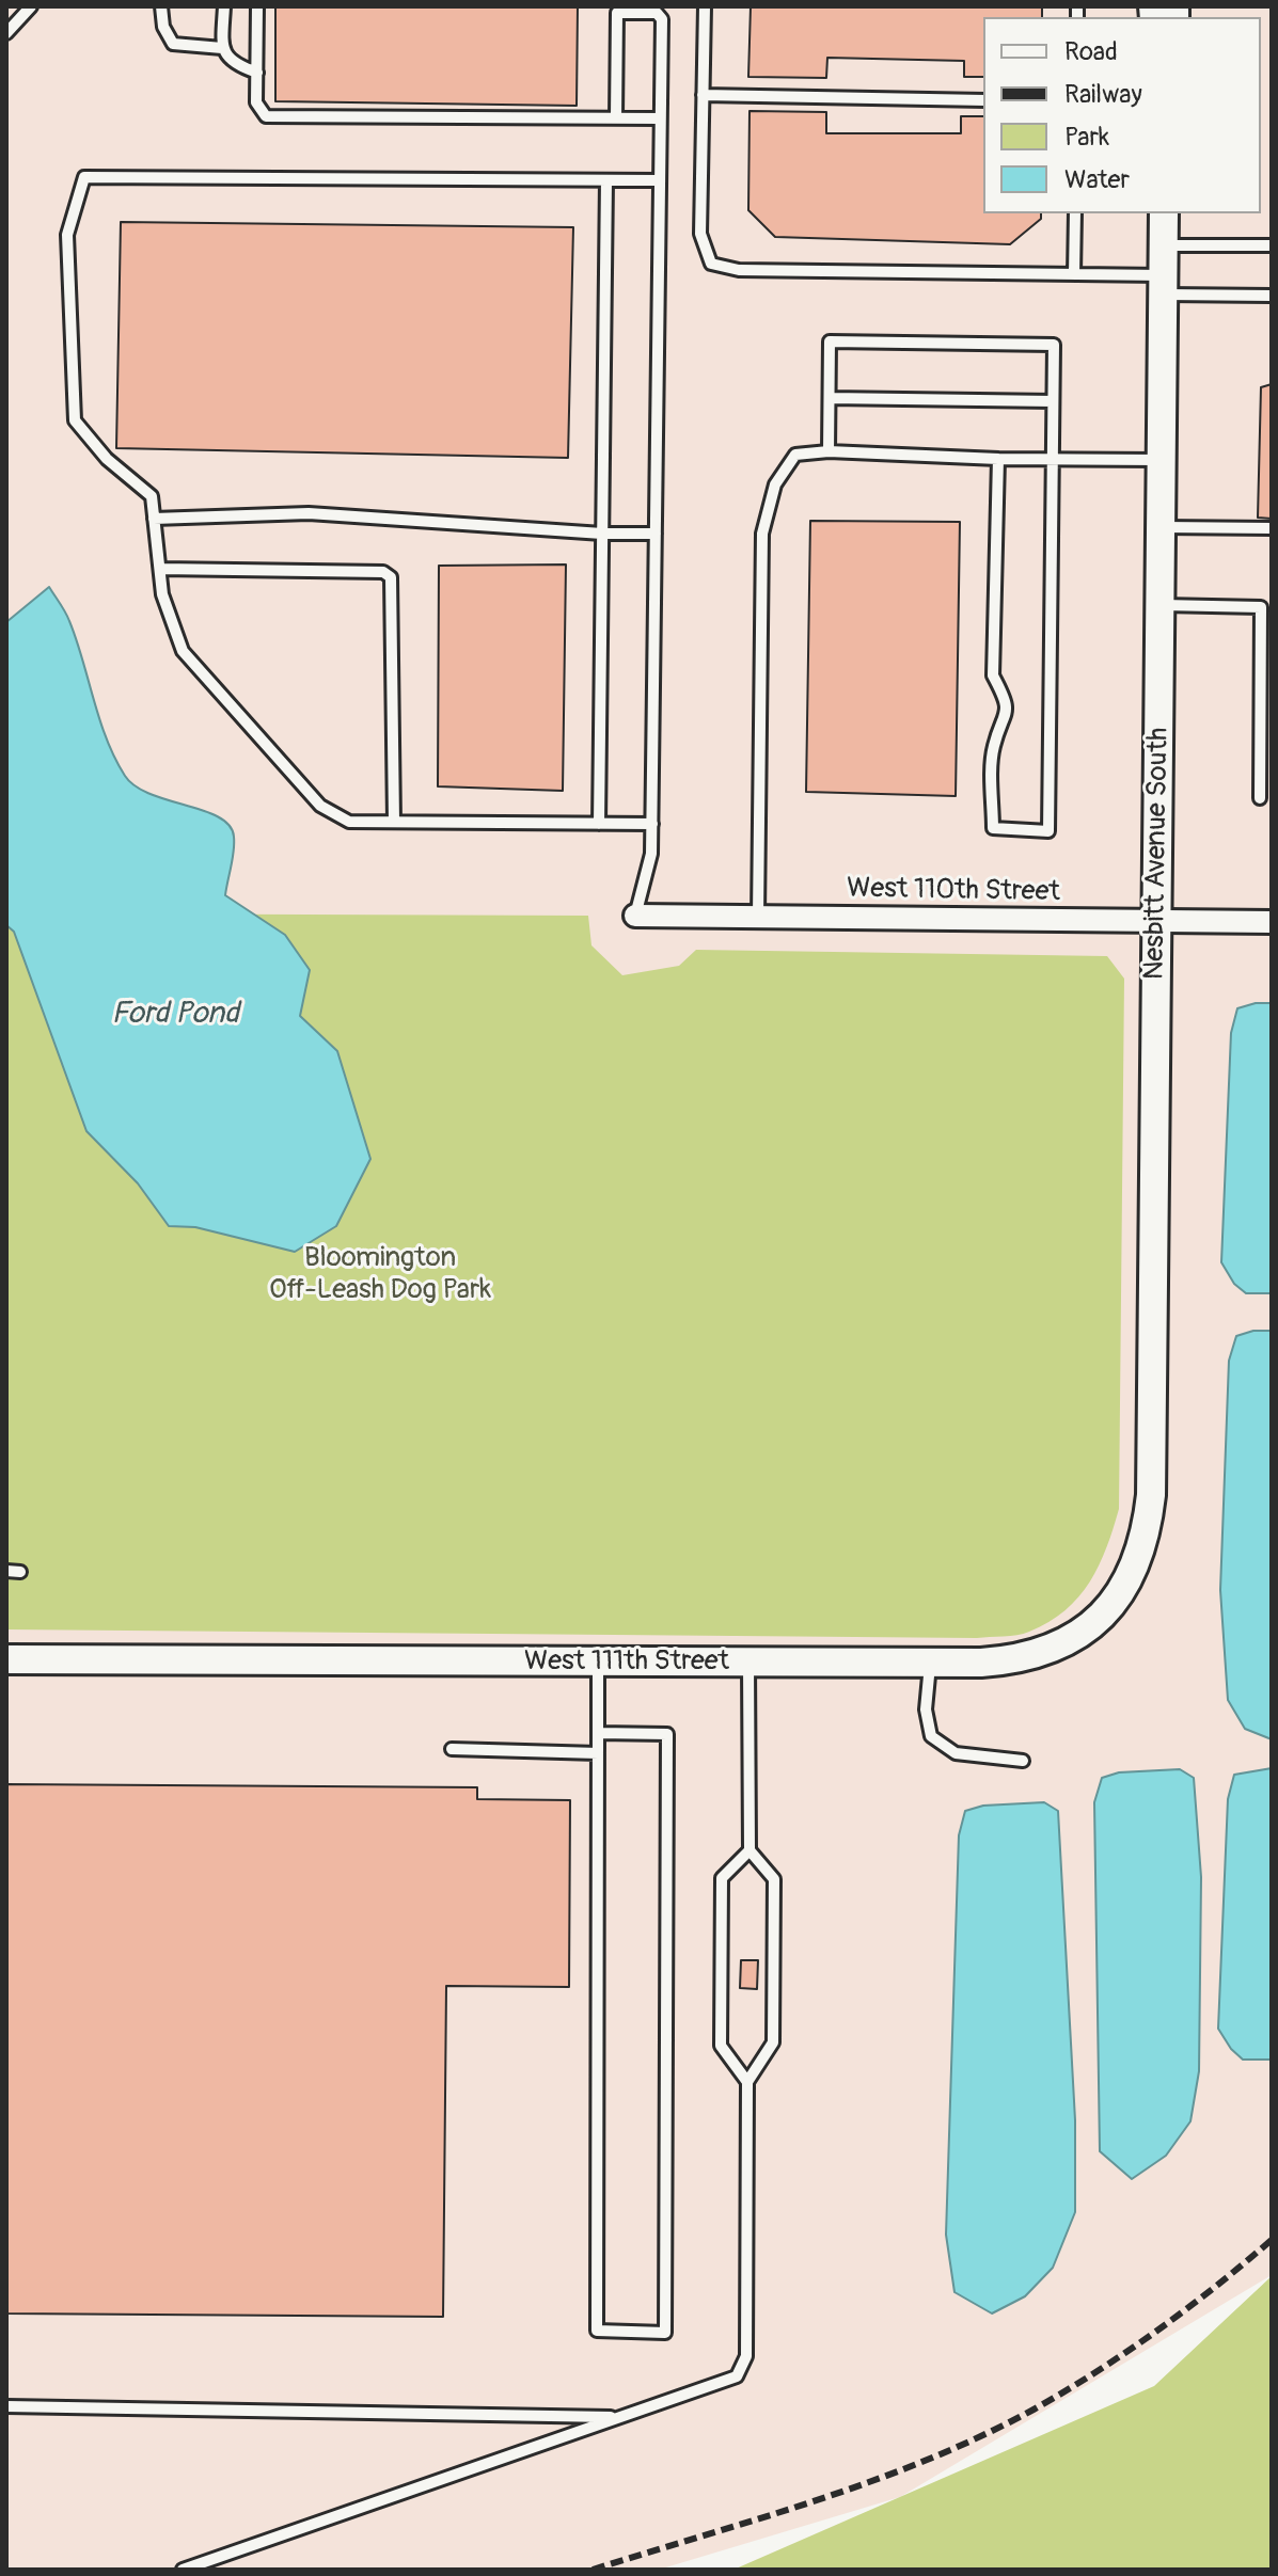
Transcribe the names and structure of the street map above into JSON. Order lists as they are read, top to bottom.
{
  "streets": {
    "street": ["Nesbitt Avenue South", "West 110th Street", "West 111th Street"]
  },
  "crossings": [
    ["Nesbitt Avenue South", "West 110th Street"],
    ["Nesbitt Avenue South", "West 111th Street"]
  ],
  "water": ["Ford Pond"],
  "parks": ["Bloomington Off-Leash Dog Park"],
  "legend": [
    "Road",
    "Railway",
    "Park",
    "Water"
  ]
}
